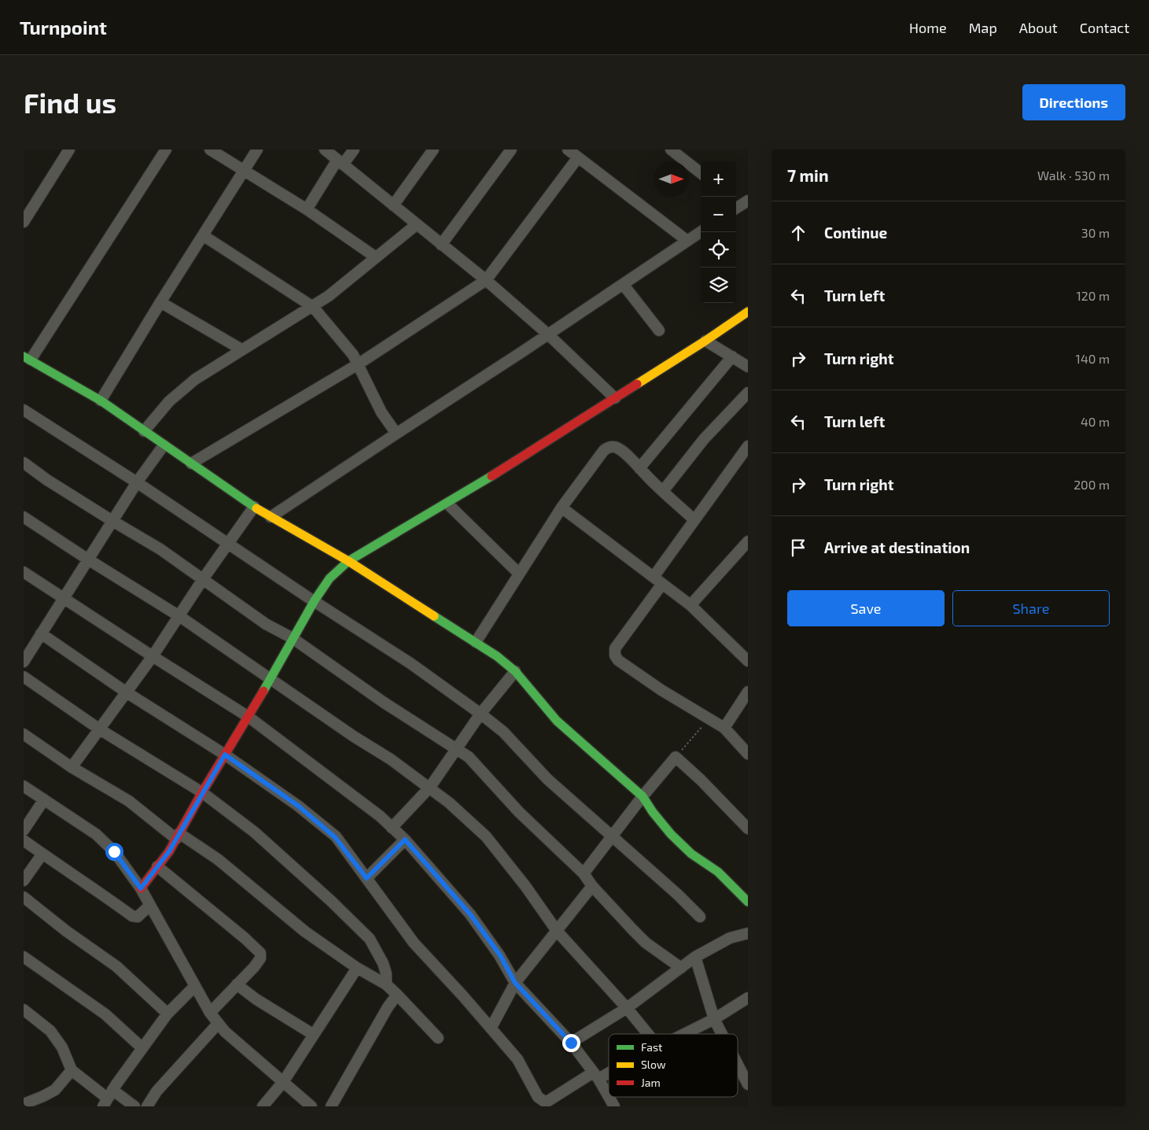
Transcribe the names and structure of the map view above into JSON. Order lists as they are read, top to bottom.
{
  "legend": ["Fast", "Slow", "Jam"],
  "north": "right",
  "page": {
    "header": "Turnpoint",
    "nav": [
      "Home",
      "Map",
      "About",
      "Contact"
    ],
    "buttons": [
      "Directions",
      ["Save", "Share"]
    ],
    "title": "Find us",
    "heading": ["7 min", "Walk · 530 m"],
    "map_buttons": ["+", "−"],
    "list": [
      ["Continue", "30 m"],
      ["Turn left", "120 m"],
      ["Turn right", "140 m"],
      ["Turn left", "40 m"],
      ["Turn right", "200 m"],
      "Arrive at destination"
    ]
  }
}
